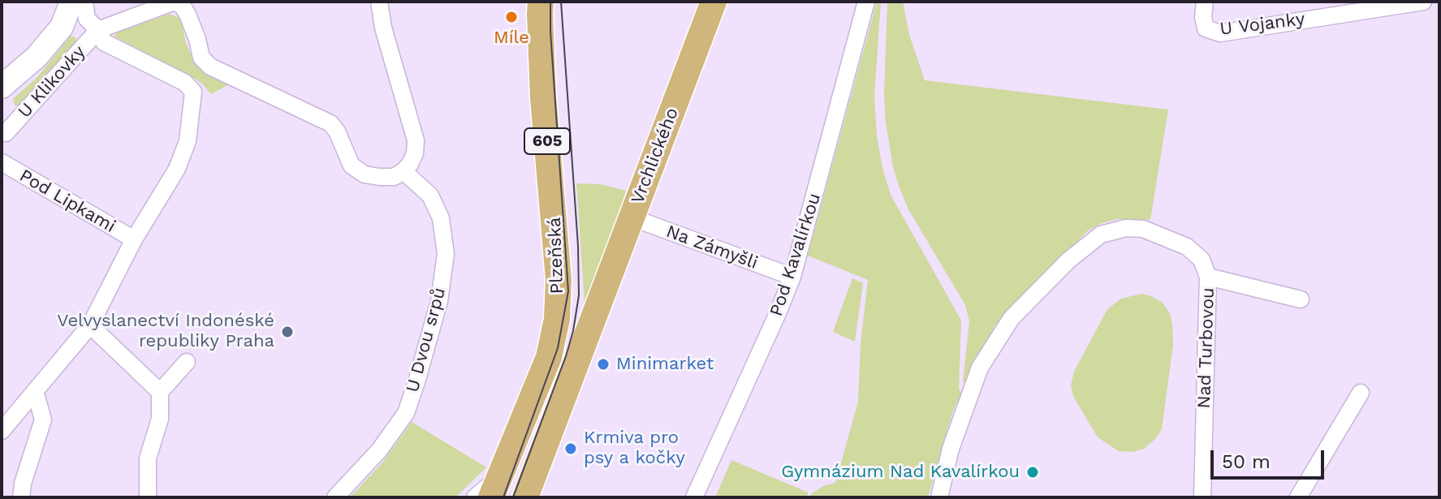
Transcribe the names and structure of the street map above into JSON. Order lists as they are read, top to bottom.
{
  "streets": {
    "main road": ["605", "Vrchlického", "Plzeňská"],
    "street": [
      "U Vojanky",
      "U Klikovky",
      "Pod Lipkami",
      "Na Zámyšli",
      "Pod Kavalírkou",
      "U Dvou srpů",
      "Nad Turbovou"
    ]
  },
  "crossings": [
    ["Vrchlického", "Na Zámyšli"],
    ["Na Zámyšli", "Pod Kavalírkou"]
  ],
  "places": [
    "Míle",
    "Velvyslanectví Indonéské republiky Praha",
    "Minimarket",
    "Krmiva pro psy a kočky",
    "Gymnázium Nad Kavalírkou"
  ],
  "scale_bar": "50 m"
}
